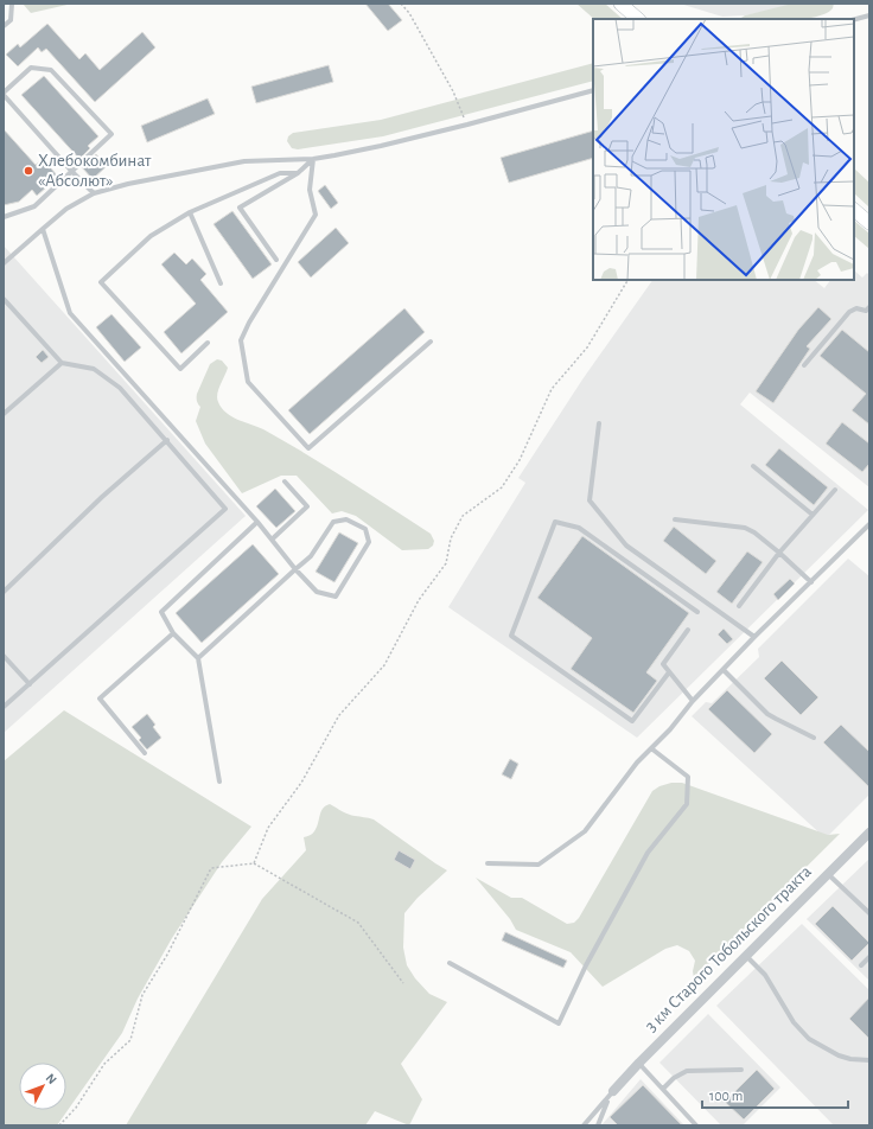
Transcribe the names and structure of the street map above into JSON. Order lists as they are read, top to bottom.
{
  "streets": {
    "street": ["3 км Старого Тобольского тракта"]
  },
  "places": ["Хлебокомбинат «Абсолют»"],
  "scale_bar": "100 m",
  "north": "top right"
}
